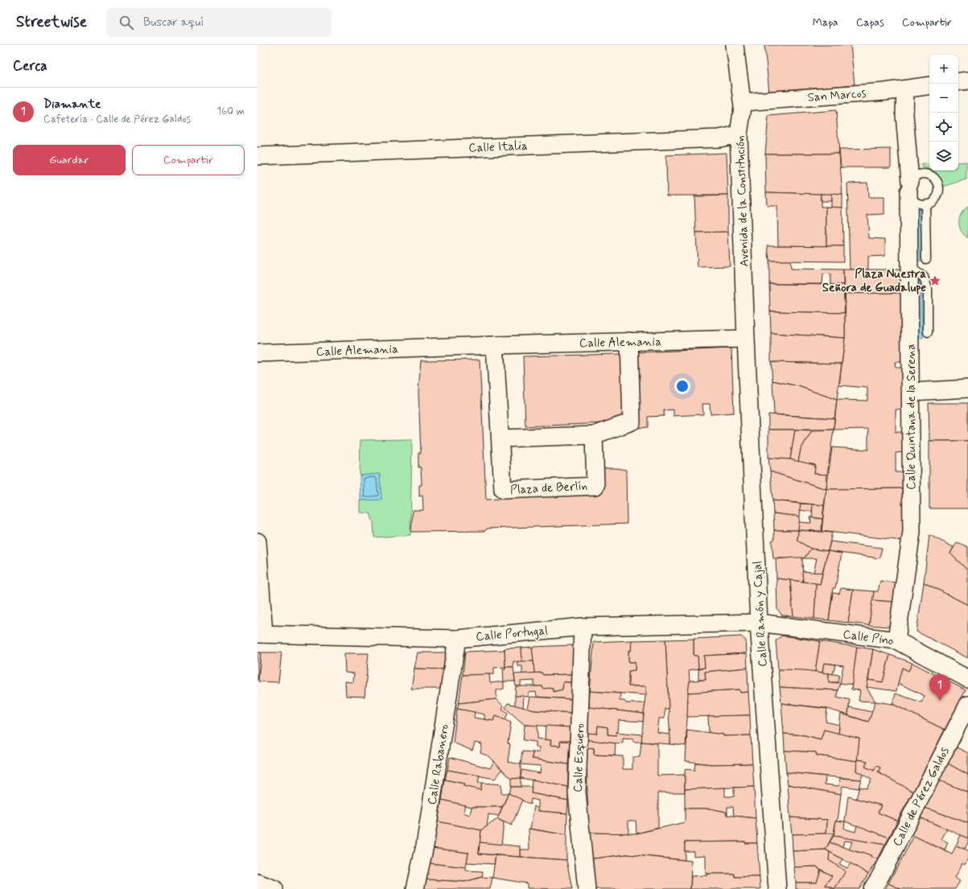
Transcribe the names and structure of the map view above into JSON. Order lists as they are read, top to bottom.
{
  "streets": {
    "street": [
      "San Marcos",
      "Calle Italia",
      "Avenida de la Constitución",
      "Calle Alemania",
      "Calle Quintana de la Serena",
      "Plaza de Berlín",
      "Calle Ramón y Cajal",
      "Calle Portugal",
      "Calle Pino",
      "Calle Esquero",
      "Calle Rabanero",
      "Calle de Pérez Galdos"
    ]
  },
  "crossings": [
    ["San Marcos", "Avenida de la Constitución"],
    ["San Marcos", "Calle Quintana de la Serena"],
    ["Calle Italia", "Avenida de la Constitución"],
    ["Avenida de la Constitución", "Calle Alemania"],
    ["Avenida de la Constitución", "Calle Ramón y Cajal"],
    ["Calle Alemania", "Calle Ramón y Cajal"],
    ["Calle Quintana de la Serena", "Calle Pino"],
    ["Calle Ramón y Cajal", "Calle Portugal"],
    ["Calle Ramón y Cajal", "Calle Pino"],
    ["Calle Portugal", "Calle Pino"],
    ["Calle Portugal", "Calle Esquero"],
    ["Calle Portugal", "Calle Rabanero"]
  ],
  "places": {
    "place": ["Plaza Nuestra Señora de Guadalupe"]
  },
  "page": {
    "header": "Streetwise",
    "search": "Buscar aquí",
    "nav": ["Mapa", "Capas", "Compartir"],
    "heading": "Cerca",
    "map_buttons": ["+", "−"],
    "list": [
      {
        "mark": "1",
        "name": "Diamante",
        "note": "Cafetería · Calle de Pérez Galdos",
        "value": "160 m"
      }
    ],
    "buttons": ["Guardar", "Compartir"],
    "pins": "1"
  }
}
